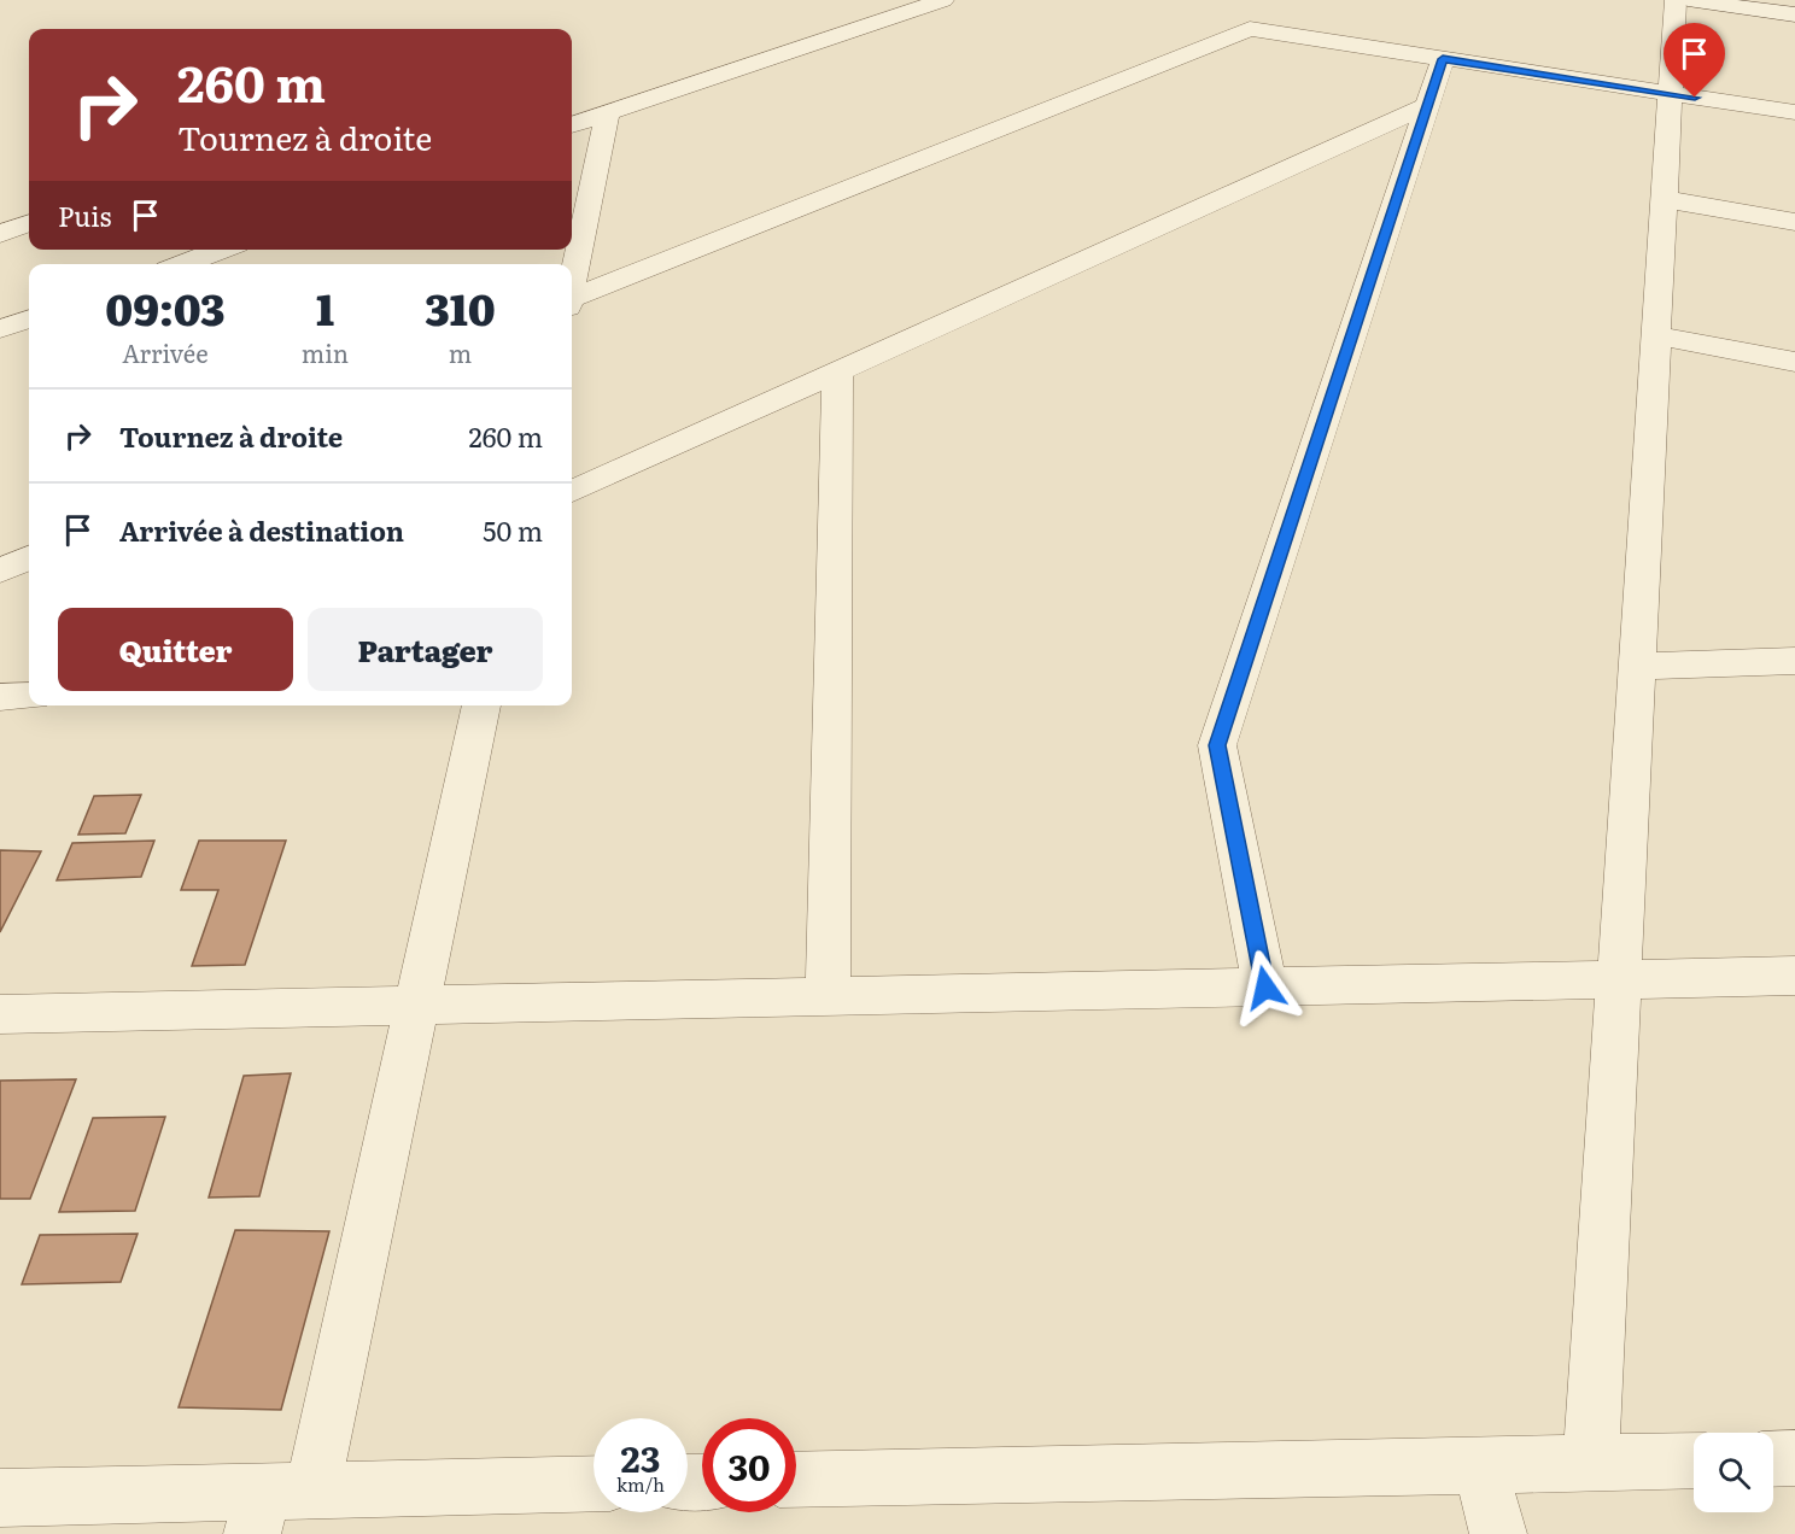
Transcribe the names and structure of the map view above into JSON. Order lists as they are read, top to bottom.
{
  "page": {
    "turn": ["260 m", "Tournez à droite"],
    "then": "Puis",
    "eta": [
      "09:03",
      "Arrivée",
      "1",
      "min",
      "310",
      "m"
    ],
    "list": [
      {
        "name": "Tournez à droite",
        "value": "260 m"
      },
      {
        "name": "Arrivée à destination",
        "value": "50 m"
      }
    ],
    "buttons": ["Quitter", "Partager"],
    "speed": "23 km/h",
    "limit": "30"
  }
}
